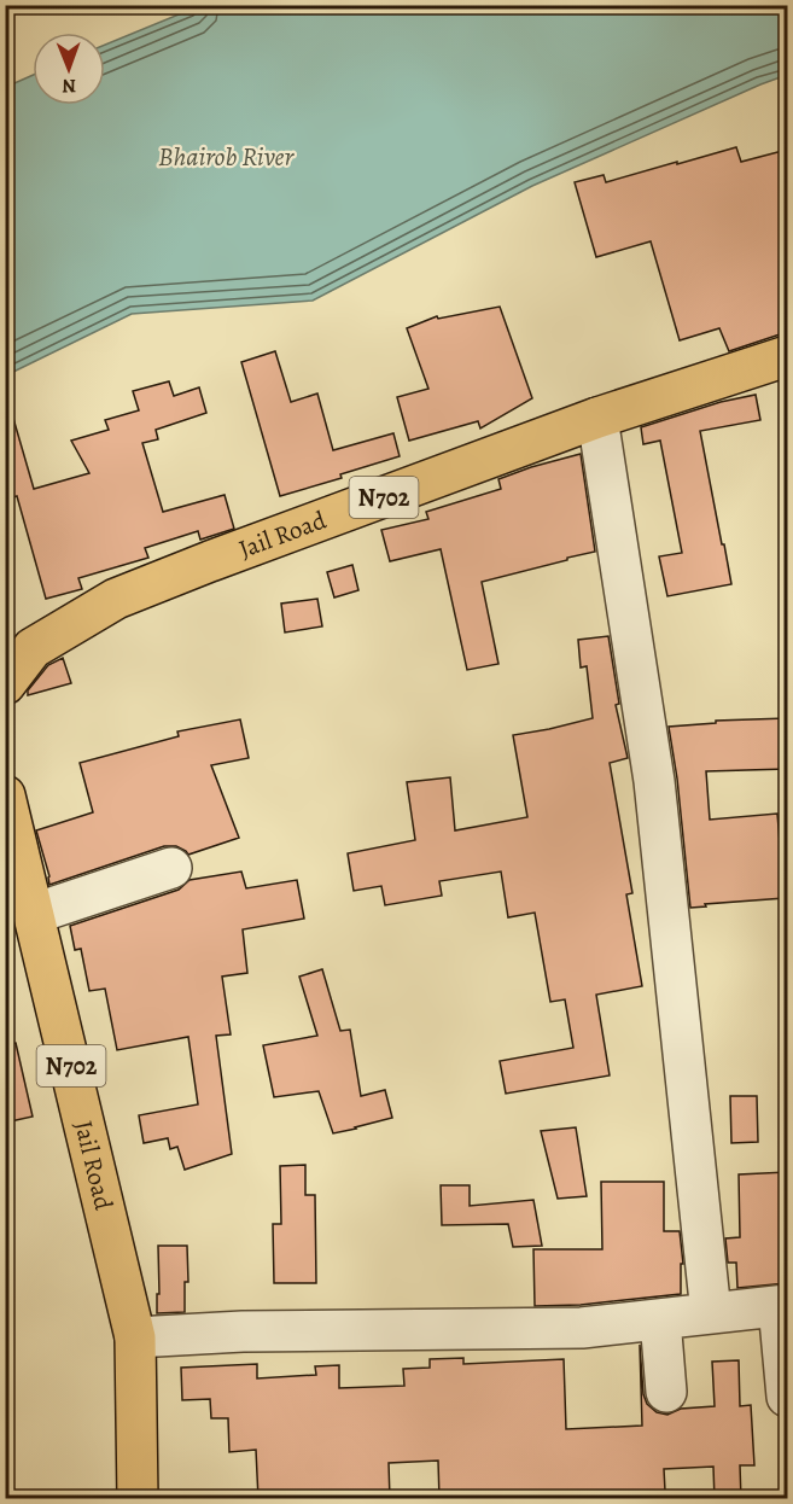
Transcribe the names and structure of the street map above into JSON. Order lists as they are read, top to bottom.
{
  "streets": {
    "highway": ["N702", "Jail Road"]
  },
  "water": ["Bhairob River"],
  "north": "bottom"
}
